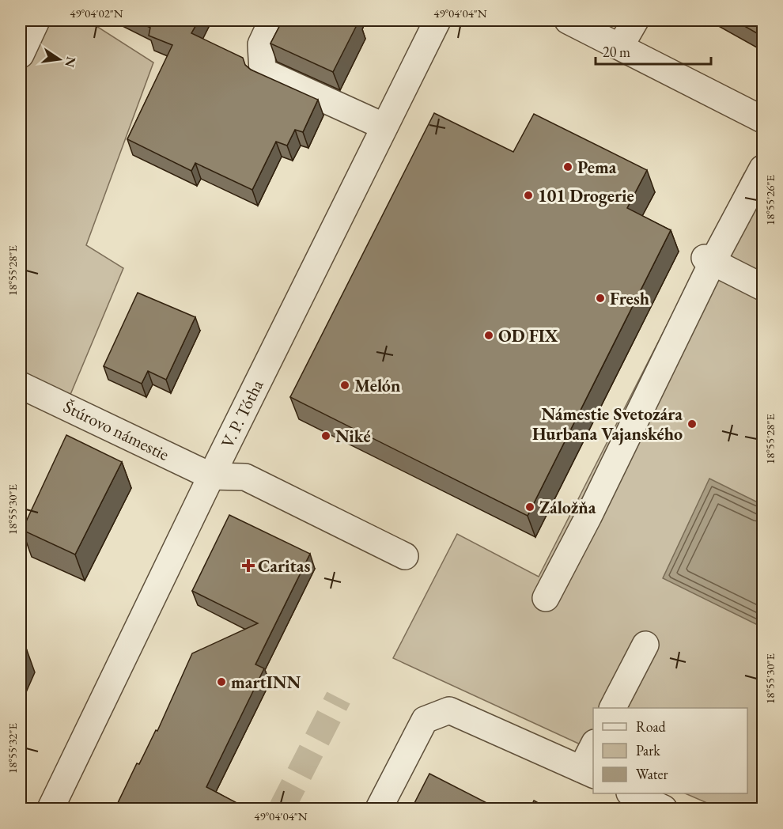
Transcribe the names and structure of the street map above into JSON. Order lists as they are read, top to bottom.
{
  "streets": {
    "street": ["V. P. Tótha", "Štúrovo námestie"]
  },
  "crossings": [
    ["V. P. Tótha", "Štúrovo námestie"]
  ],
  "places": {
    "other": [
      "Pema",
      "101 Drogerie",
      "Fresh",
      "OD FIX",
      "Melón",
      "Námestie Svetozára Hurbana Vajanského",
      "Niké",
      "Záložňa",
      "martINN"
    ],
    "health": ["Caritas"]
  },
  "legend": ["Road", "Park", "Water"],
  "scale_bar": "20 m",
  "north": "right",
  "coordinates": [
    "49°04'02\"N",
    "49°04'04\"N",
    "18°55'26\"E",
    "18°55'28\"E",
    "18°55'30\"E",
    "18°55'32\"E"
  ]
}
